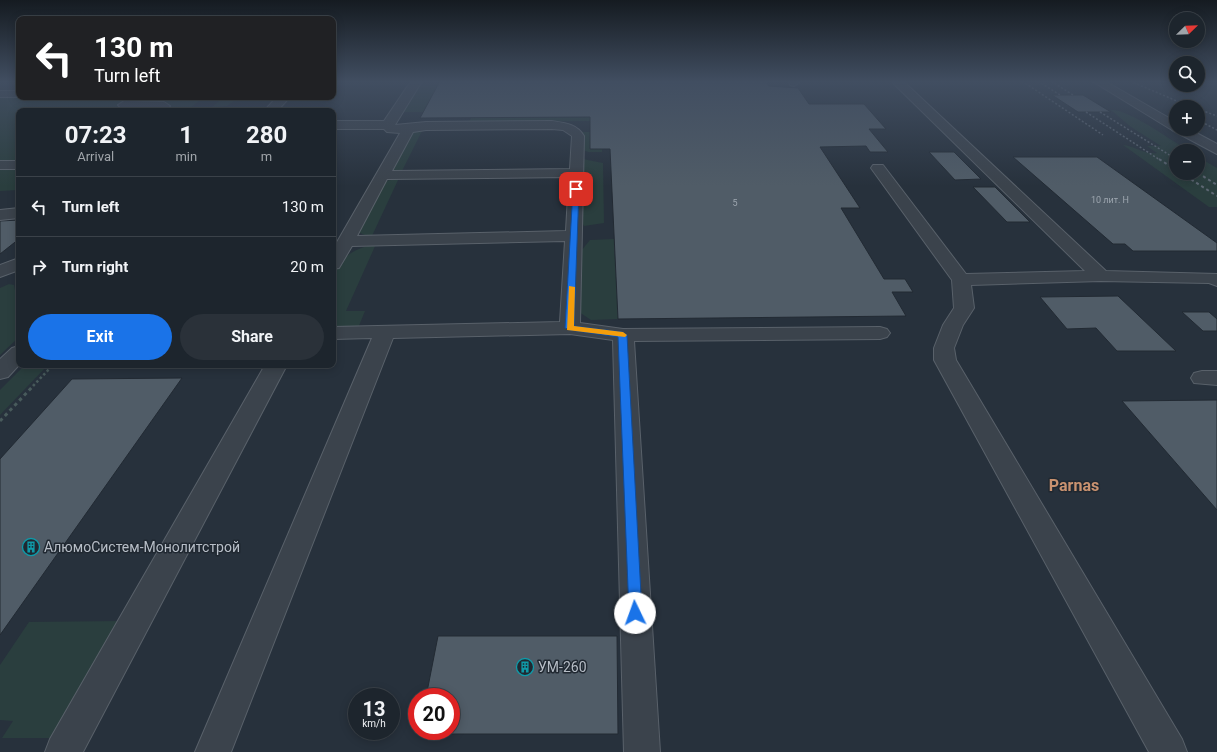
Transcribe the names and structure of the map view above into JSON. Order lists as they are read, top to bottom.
{
  "districts": ["Parnas"],
  "places": {
    "building": ["АлюмоСистем-Монолитстрой", "УМ-260"]
  },
  "house_numbers": ["10 лит. Н", "5"],
  "north": "top right",
  "page": {
    "map_buttons": ["+", "−"],
    "turn": ["130 m", "Turn left"],
    "eta": [
      "07:23",
      "Arrival",
      "1",
      "min",
      "280",
      "m"
    ],
    "list": [
      {
        "name": "Turn left",
        "value": "130 m"
      },
      {
        "name": "Turn right",
        "value": "20 m"
      }
    ],
    "buttons": ["Exit", "Share"],
    "speed": "13 km/h",
    "limit": "20"
  }
}
